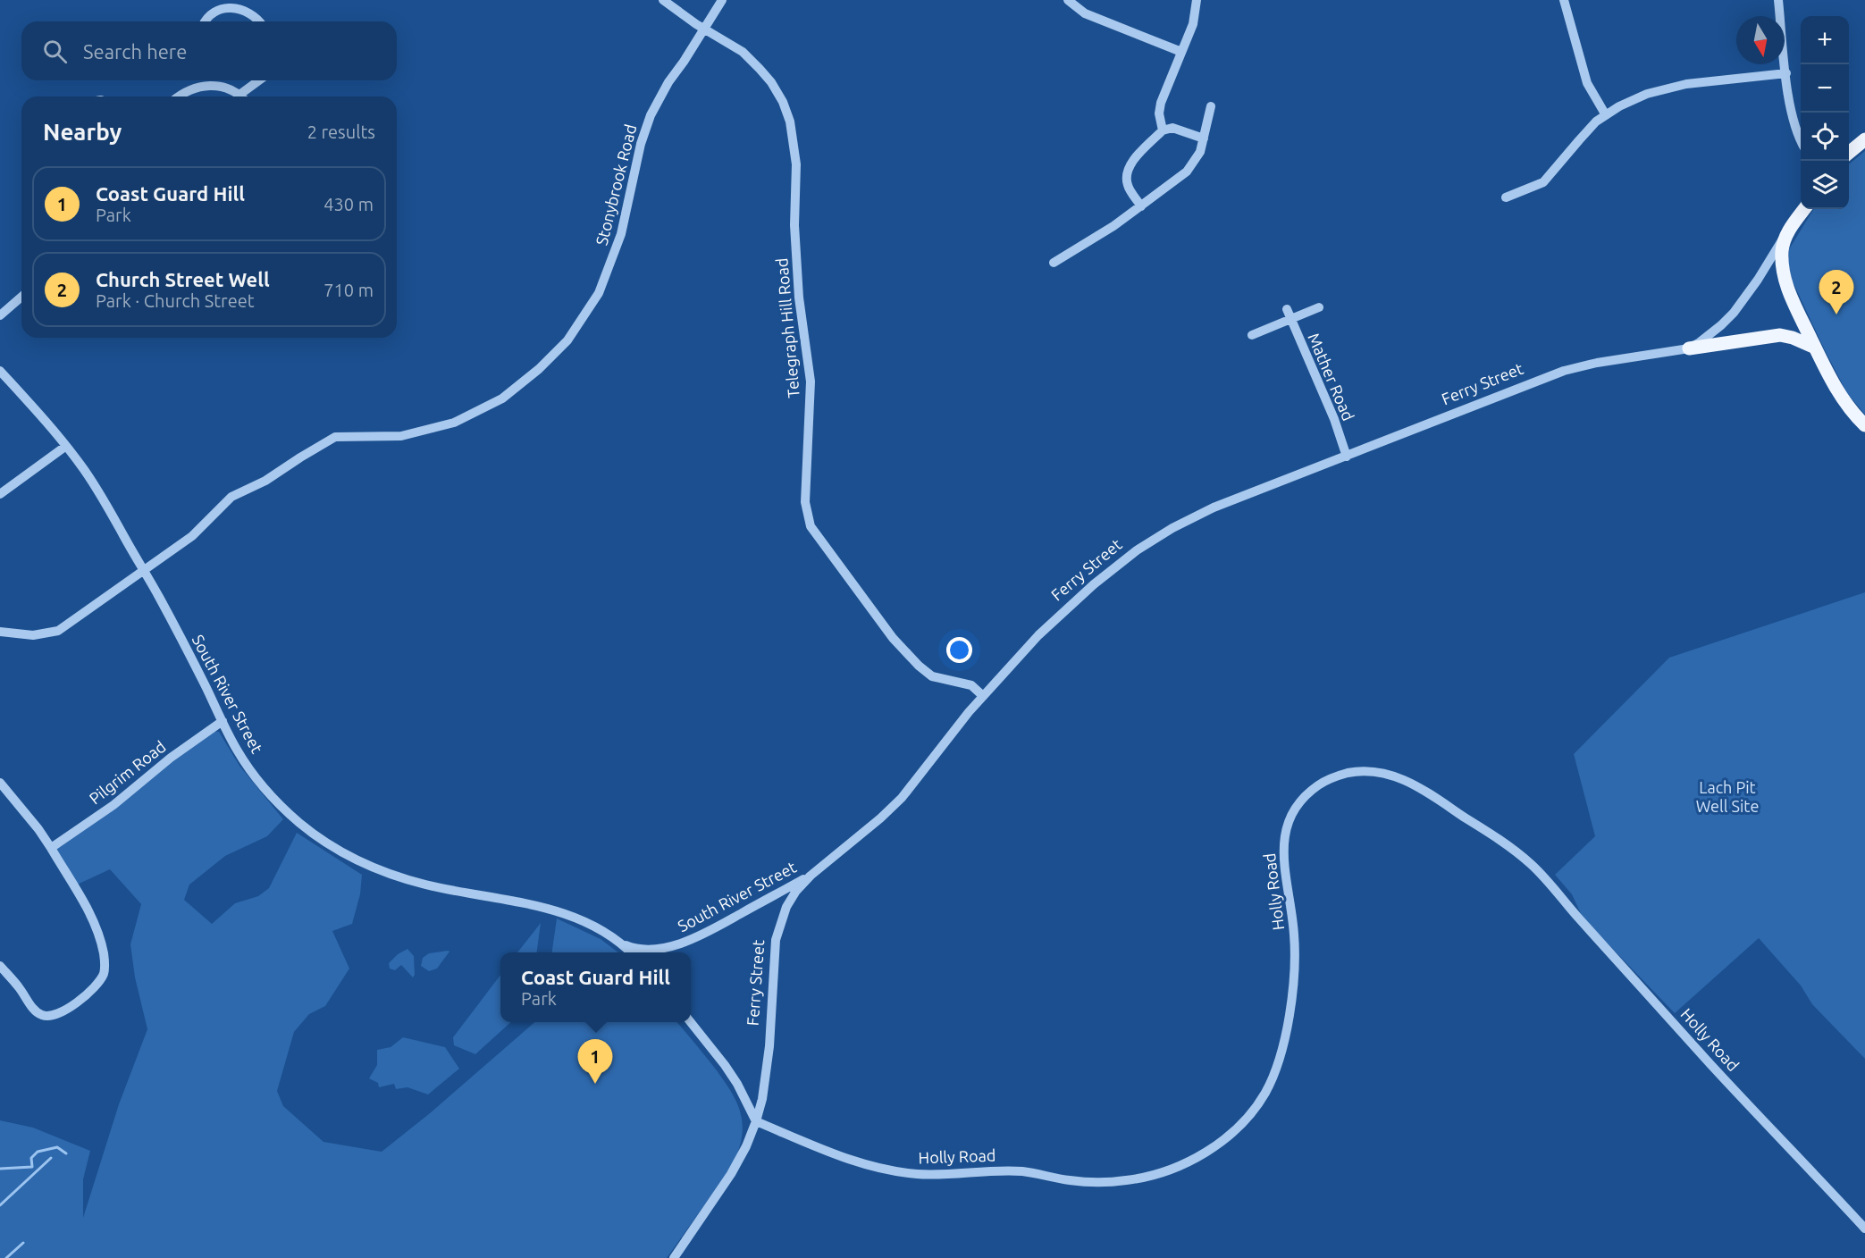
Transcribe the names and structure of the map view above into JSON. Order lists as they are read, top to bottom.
{
  "streets": {
    "main road": ["Ferry Street"],
    "street": [
      "Stonybrook Road",
      "Telegraph Hill Road",
      "Mather Road",
      "South River Street",
      "Pilgrim Road",
      "Holly Road"
    ]
  },
  "crossings": [
    ["Stonybrook Road", "Telegraph Hill Road"],
    ["Stonybrook Road", "South River Street"],
    ["Telegraph Hill Road", "Ferry Street"],
    ["Mather Road", "Ferry Street"],
    ["Ferry Street", "South River Street"],
    ["Ferry Street", "Holly Road"],
    ["South River Street", "Pilgrim Road"]
  ],
  "parks": ["Lach Pit Well Site"],
  "north": "bottom",
  "page": {
    "map_buttons": ["+", "−"],
    "search": "Search here",
    "heading": ["Nearby", "2 results"],
    "list": [
      {
        "mark": "1",
        "name": "Coast Guard Hill",
        "note": "Park",
        "value": "430 m"
      },
      {
        "mark": "2",
        "name": "Church Street Well",
        "note": "Park · Church Street",
        "value": "710 m"
      }
    ],
    "pins": ["2", "1"],
    "popup": ["Coast Guard Hill", "Park"]
  }
}
